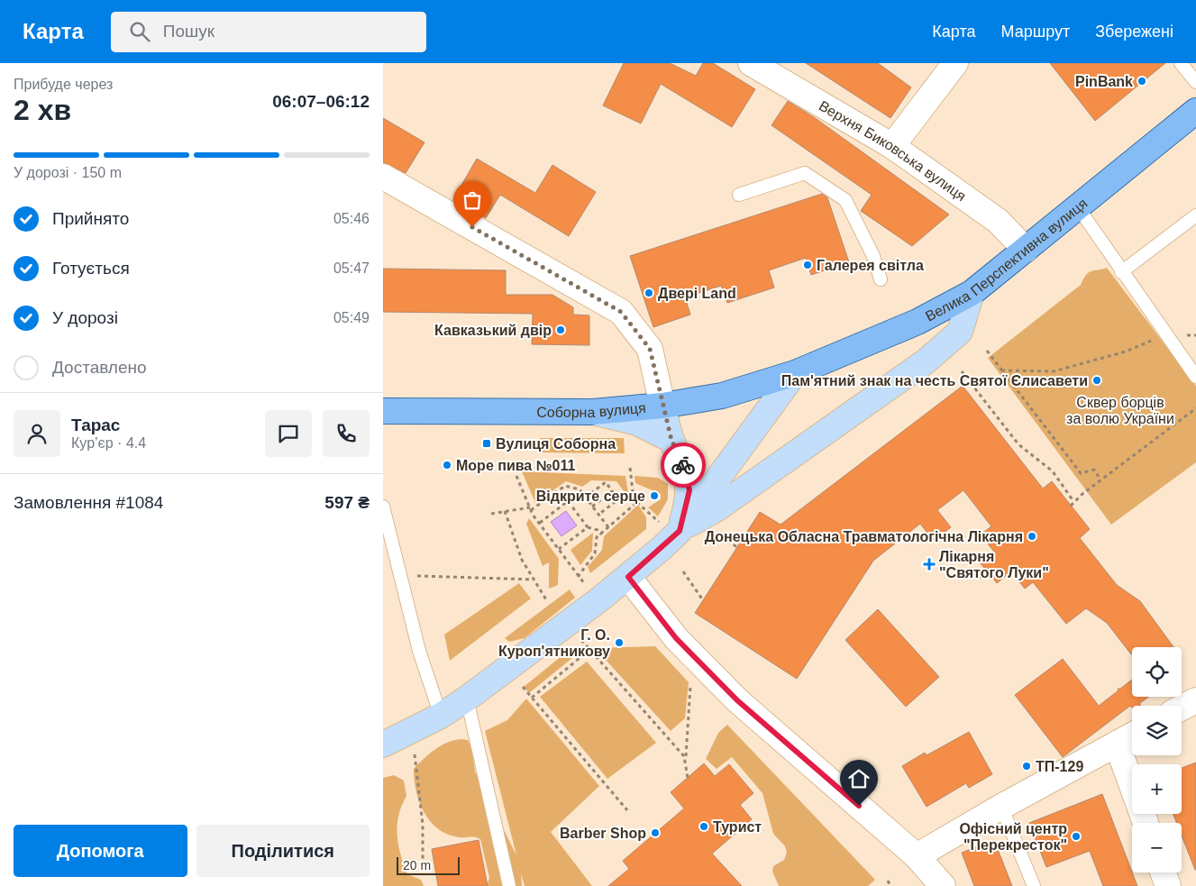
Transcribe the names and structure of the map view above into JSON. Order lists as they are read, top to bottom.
{
  "streets": {
    "main road": ["Велика Перспективна вулиця", "Соборна вулиця"],
    "street": ["Верхня Биковська вулиця"]
  },
  "crossings": [
    ["Верхня Биковська вулиця", "Велика Перспективна вулиця"],
    ["Велика Перспективна вулиця", "Соборна вулиця"]
  ],
  "parks": ["Сквер борців за волю України"],
  "places": {
    "other": [
      "PinBank",
      "Галерея світла",
      "Двері Land",
      "Кавказький двір",
      "Пам'ятний знак на честь Святої Єлисавети",
      "Море пива №011",
      "Відкрите серце",
      "Донецька Обласна Травматологічна Лікарня",
      "Г. О. Куроп'ятникову",
      "ТП-129",
      "Турист",
      "Barber Shop",
      "Офісний центр \"Перекресток\""
    ],
    "transit": ["Вулиця Соборна"],
    "health": ["Лікарня \"Святого Луки\""]
  },
  "scale_bar": "20 m",
  "page": {
    "header": "Карта",
    "search": "Пошук",
    "nav": ["Карта", "Маршрут", "Збережені"],
    "heading": ["2 хв", "Прибуде через", "06:07–06:12"],
    "panel": [
      "Тарас",
      "Кур’єр · 4.4",
      "Замовлення #1084",
      "597 ₴"
    ],
    "bar": "У дорозі · 150 m",
    "list": [
      ["Прийнято", "05:46"],
      ["Готується", "05:47"],
      ["У дорозі", "05:49"],
      "Доставлено"
    ],
    "map_buttons": ["+", "−"],
    "buttons": ["Допомога", "Поділитися"],
    "scale": "20 m"
  }
}
